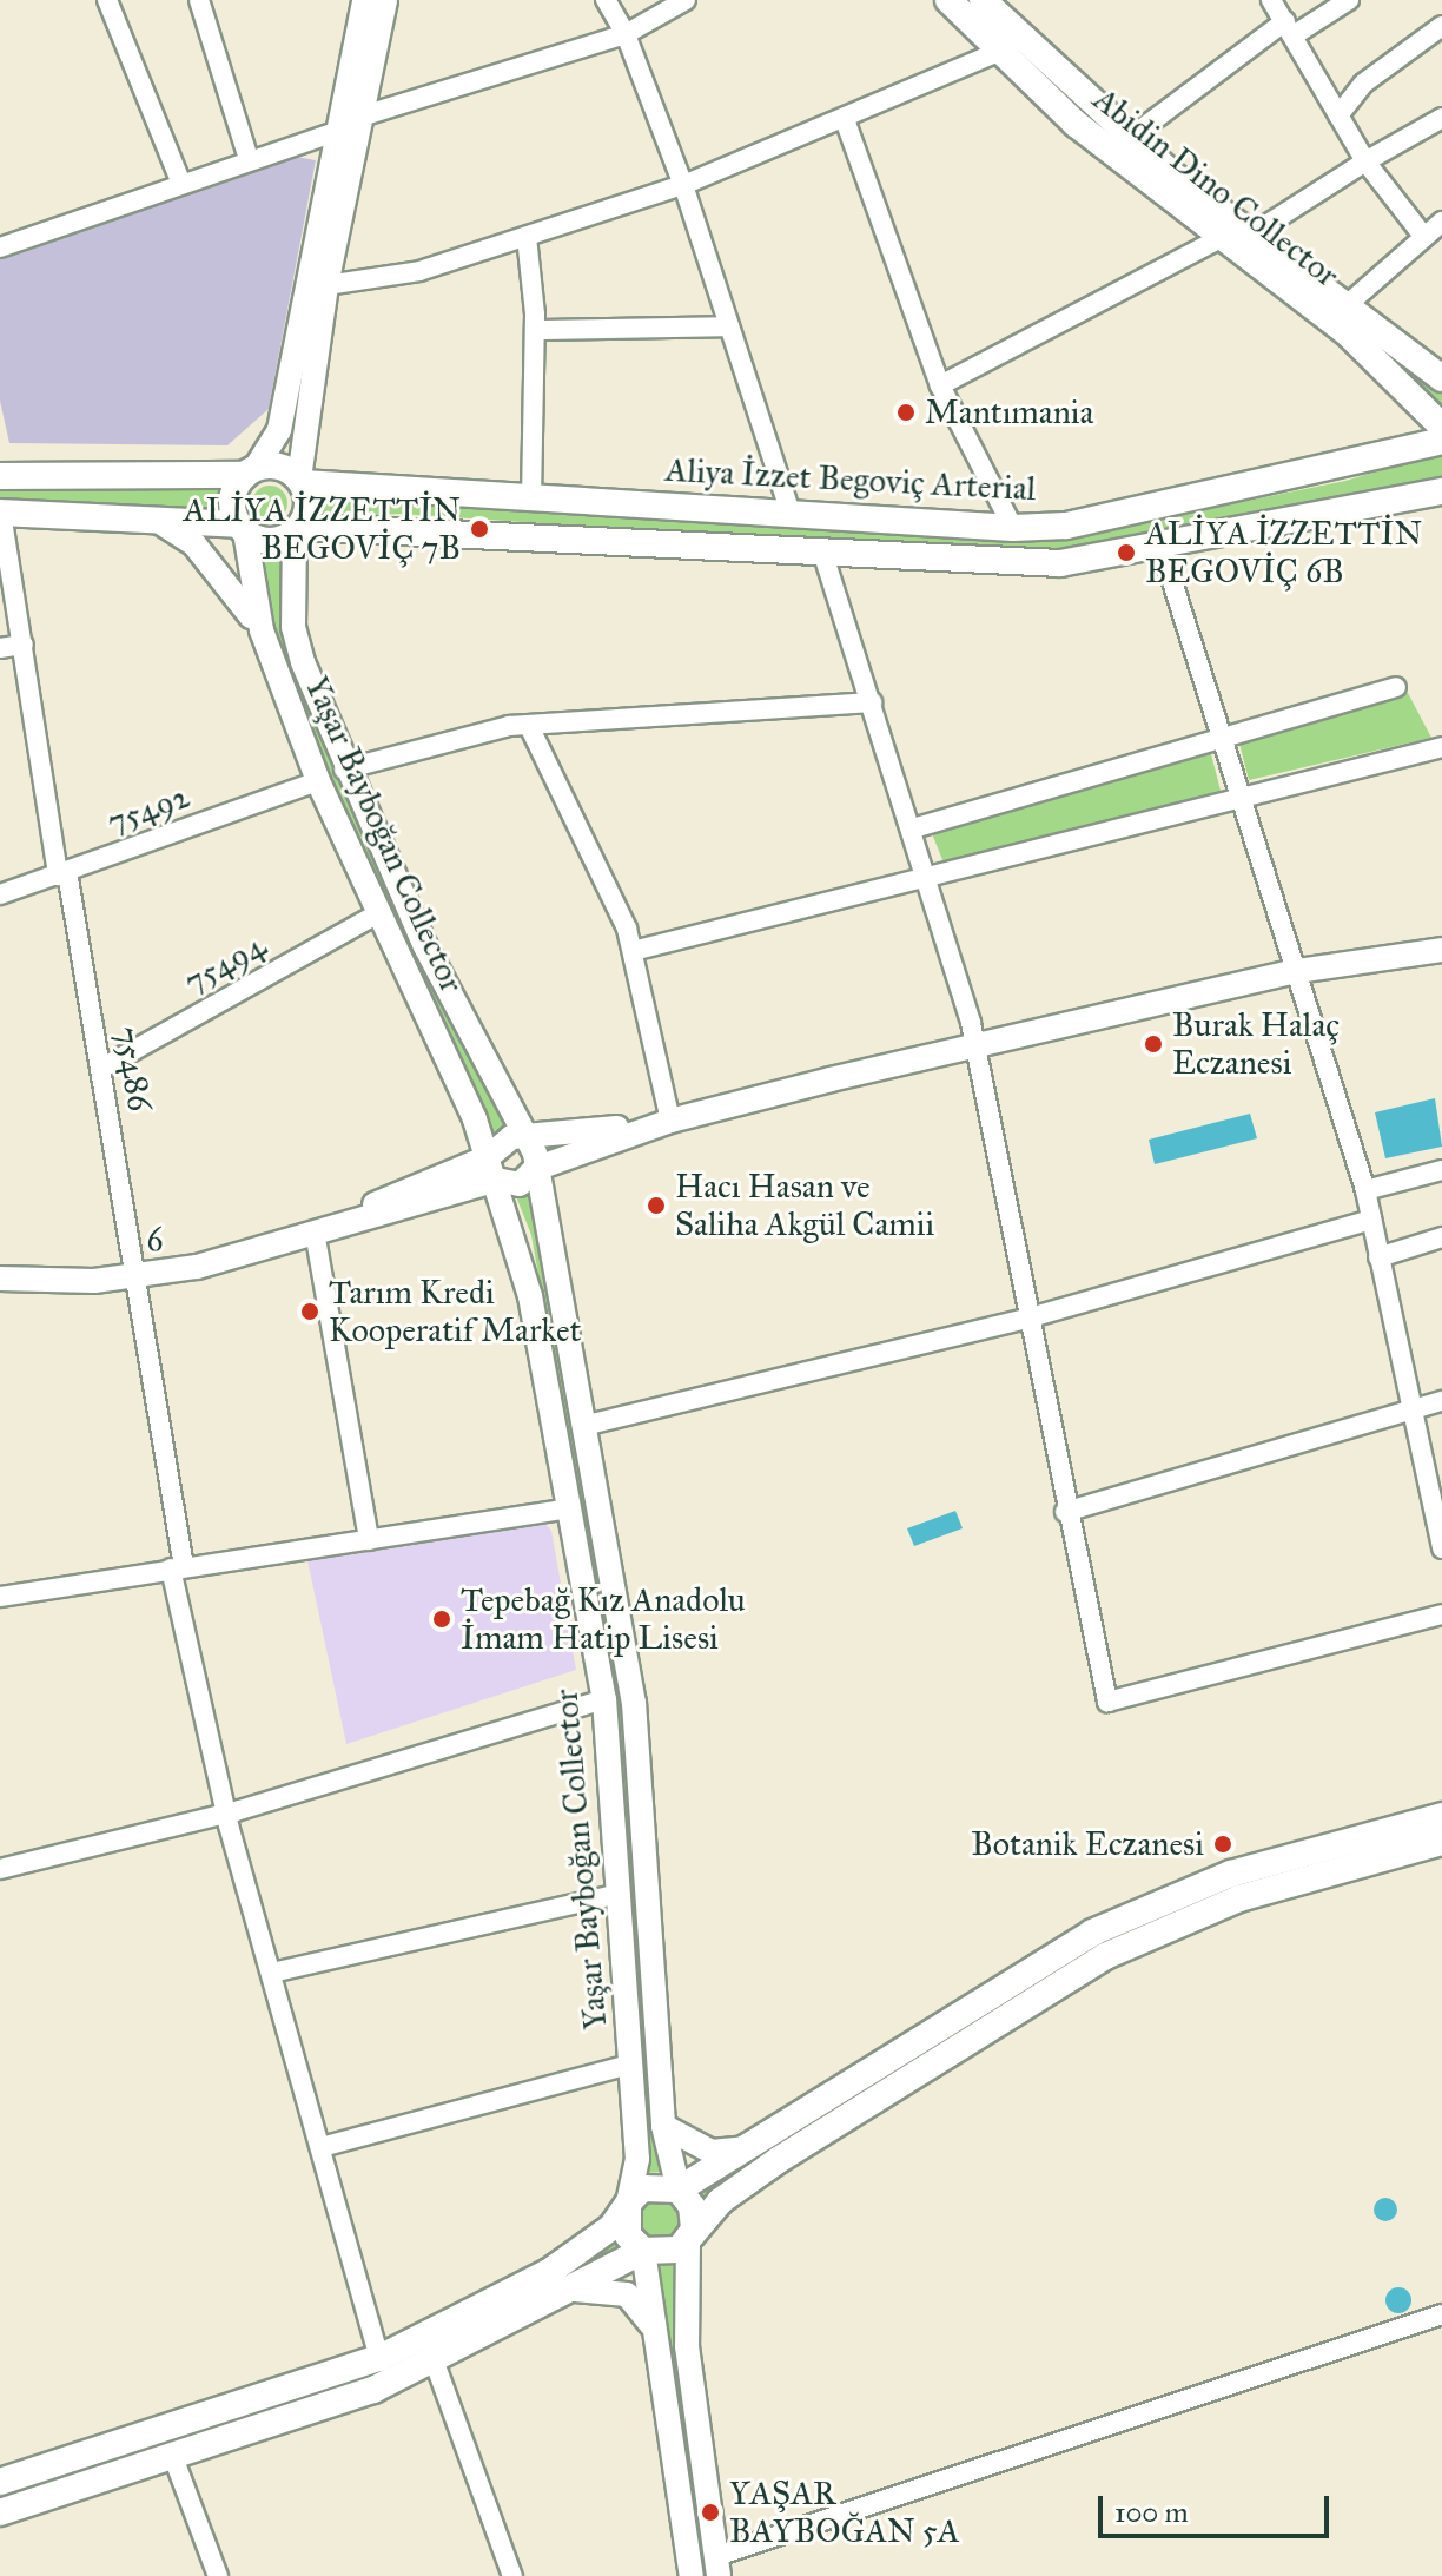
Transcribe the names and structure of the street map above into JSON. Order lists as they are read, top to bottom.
{
  "streets": {
    "main road": ["Abidin Dino Collector", "Aliya İzzet Begoviç Arterial"],
    "street": [
      "75492",
      "Yaşar Bayboğan Collector",
      "75494",
      "75486",
      "6"
    ]
  },
  "crossings": [
    ["Aliya İzzet Begoviç Arterial", "Yaşar Bayboğan Collector"],
    ["75492", "Yaşar Bayboğan Collector"],
    ["75492", "75486"],
    ["Yaşar Bayboğan Collector", "75494"],
    ["Yaşar Bayboğan Collector", "6"],
    ["75494", "75486"],
    ["75486", "6"]
  ],
  "places": [
    "Mantımania",
    "ALİYA İZZETTİN BEGOVİÇ 7B",
    "ALİYA İZZETTİN BEGOVİÇ 6B",
    "Burak Halaç Eczanesi",
    "Hacı Hasan ve Saliha Akgül Camii",
    "Tarım Kredi Kooperatif Market",
    "Tepebağ Kız Anadolu İmam Hatip Lisesi",
    "Botanik Eczanesi",
    "YAŞAR BAYBOĞAN 5A"
  ],
  "scale_bar": "100 m"
}
